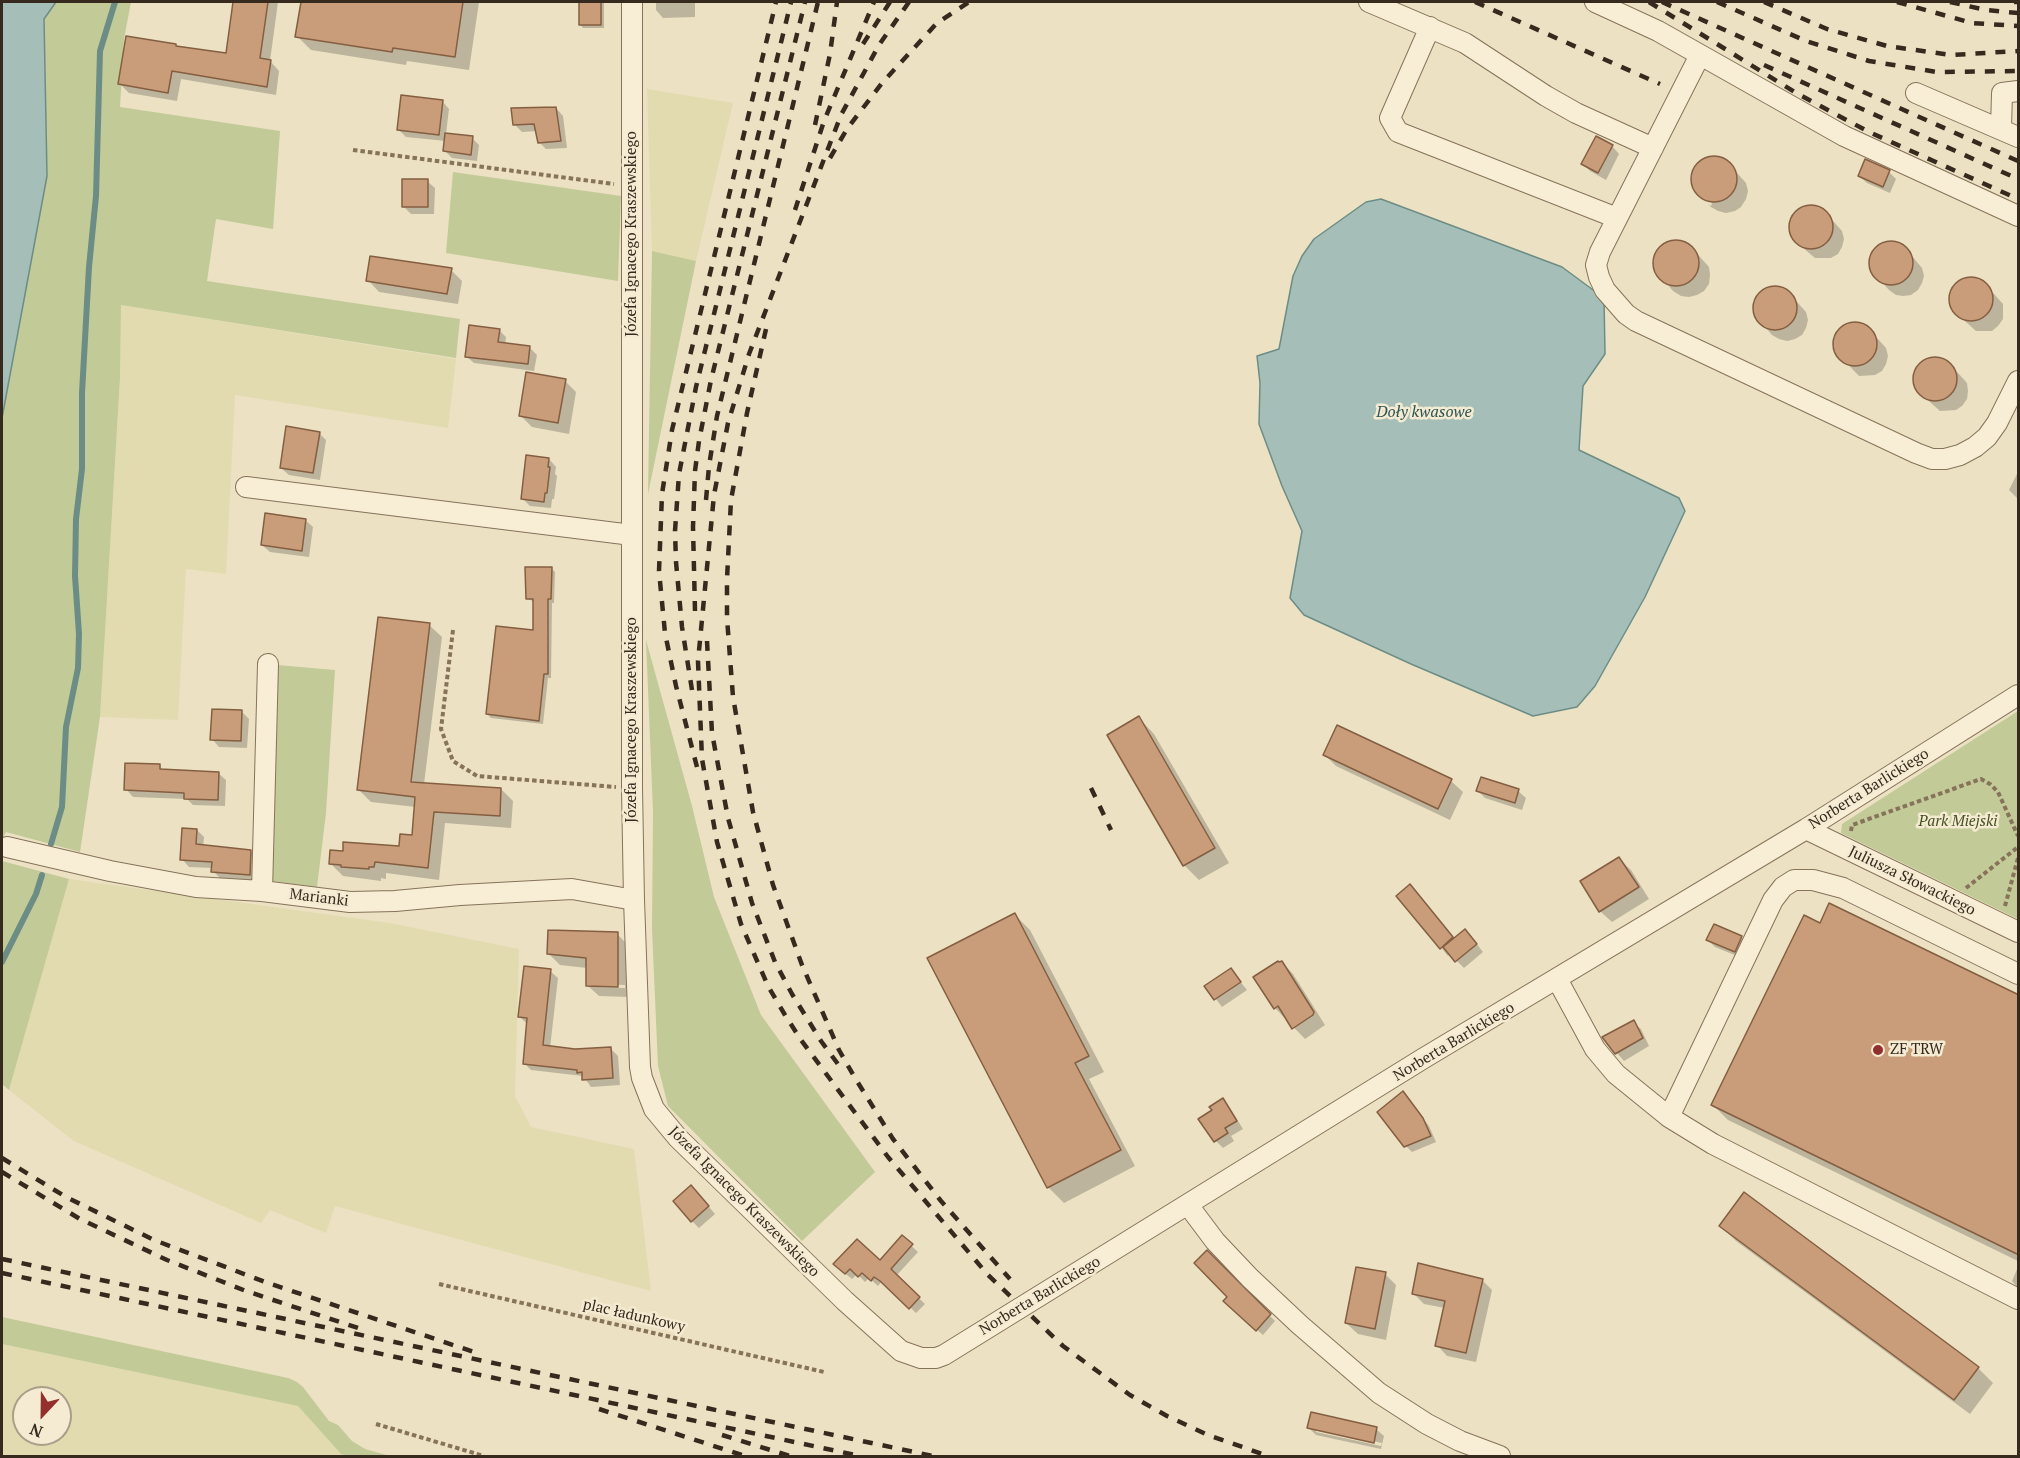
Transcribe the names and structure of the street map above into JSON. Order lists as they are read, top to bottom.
{
  "streets": {
    "street": [
      "Józefa Ignacego Kraszewskiego",
      "Norberta Barlickiego",
      "Juliusza Słowackiego",
      "Marianki"
    ],
    "path": ["plac ładunkowy"]
  },
  "crossings": [
    ["Józefa Ignacego Kraszewskiego", "Norberta Barlickiego"],
    ["Józefa Ignacego Kraszewskiego", "Marianki"],
    ["Norberta Barlickiego", "Juliusza Słowackiego"]
  ],
  "water": ["Doły kwasowe"],
  "parks": ["Park Miejski"],
  "places": ["ZF TRW"],
  "north": "bottom"
}
